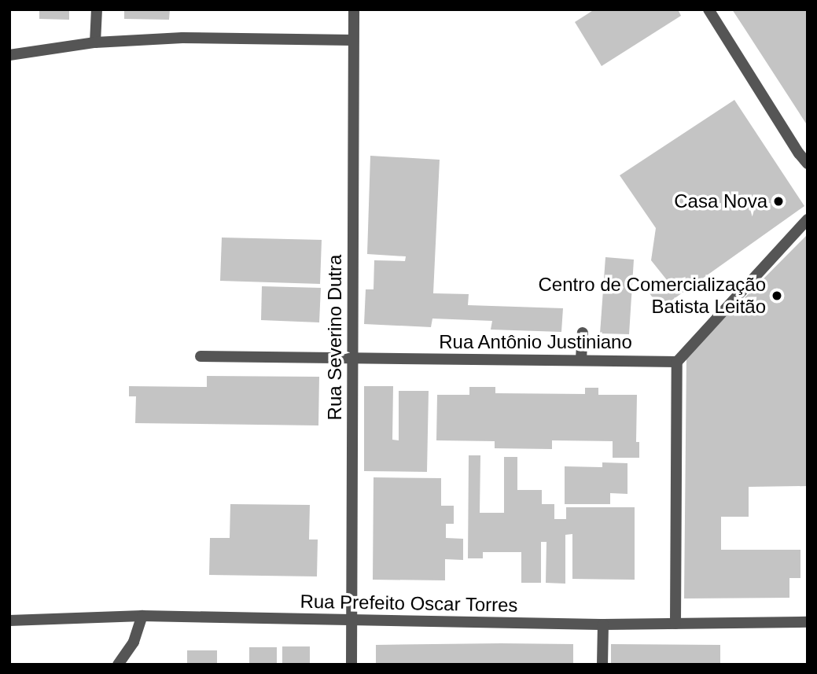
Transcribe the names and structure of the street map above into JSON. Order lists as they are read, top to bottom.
{
  "streets": {
    "street": ["Rua Severino Dutra", "Rua Antônio Justiniano", "Rua Prefeito Oscar Torres"]
  },
  "crossings": [
    ["Rua Severino Dutra", "Rua Antônio Justiniano"],
    ["Rua Severino Dutra", "Rua Prefeito Oscar Torres"]
  ],
  "places": ["Casa Nova", "Centro de Comercialização Batista Leitão"]
}
